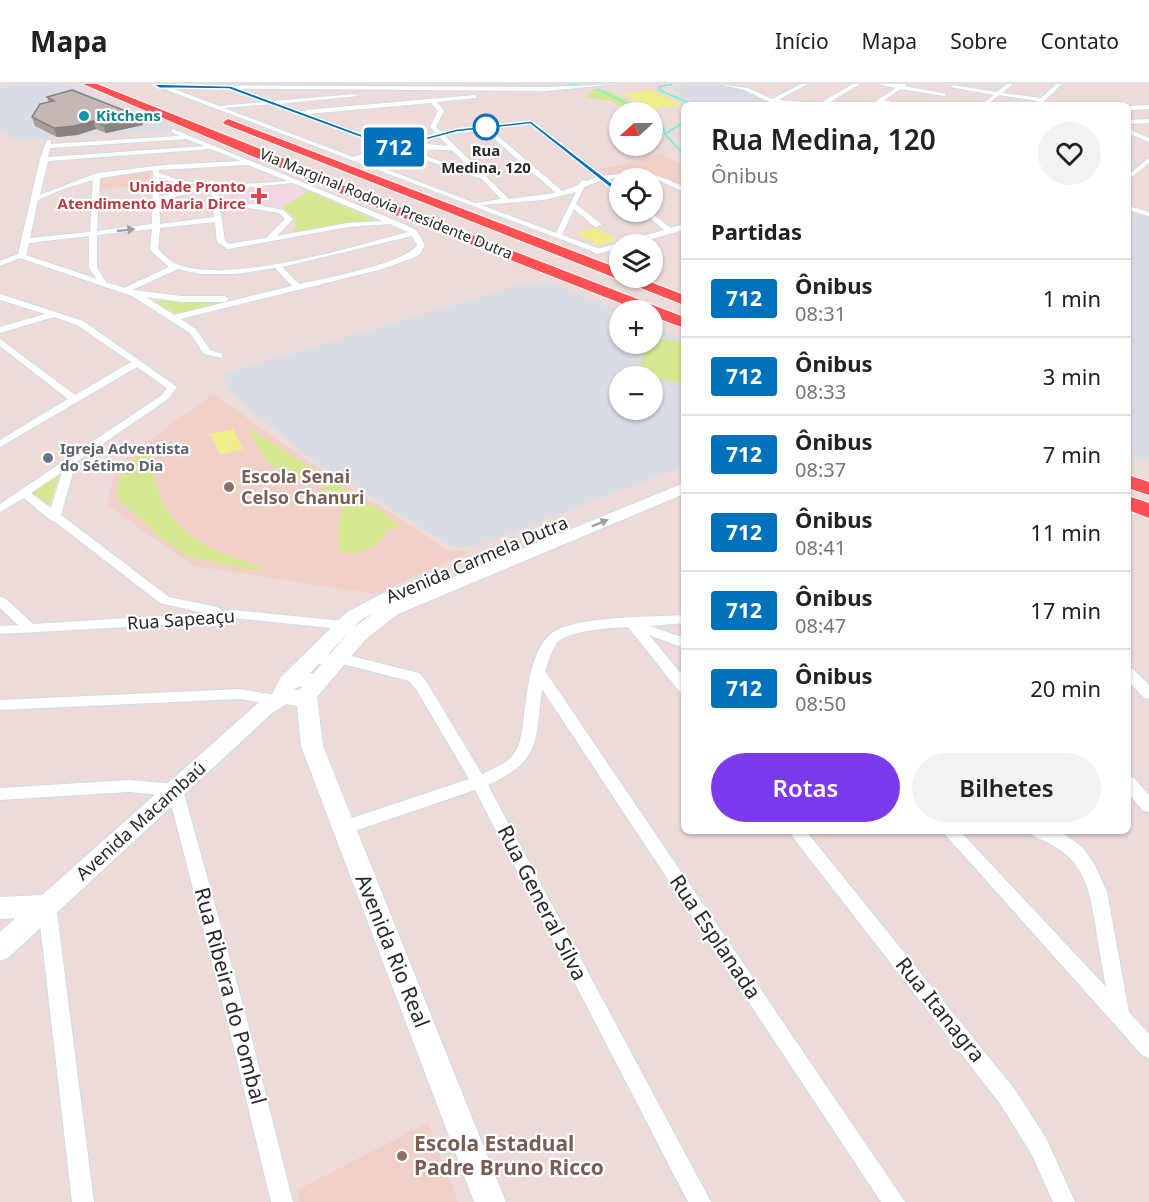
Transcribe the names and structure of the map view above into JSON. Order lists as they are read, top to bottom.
{
  "streets": {
    "highway": ["Via Marginal Rodovia Presidente Dutra"],
    "street": [
      "Avenida Carmela Dutra",
      "Rua Sapeaçu",
      "Avenida Macambaú",
      "Rua General Silva",
      "Rua Esplanada",
      "Avenida Rio Real",
      "Rua Ribeira do Pombal",
      "Rua Itanagra"
    ]
  },
  "crossings": [
    ["Avenida Carmela Dutra", "Rua Sapeaçu"],
    ["Avenida Carmela Dutra", "Avenida Macambaú"],
    ["Avenida Carmela Dutra", "Rua General Silva"],
    ["Avenida Carmela Dutra", "Avenida Rio Real"],
    ["Avenida Macambaú", "Avenida Rio Real"],
    ["Avenida Macambaú", "Rua Ribeira do Pombal"]
  ],
  "places": {
    "other": [
      "Kitchens",
      "Rua Medina, 120",
      "Igreja Adventista do Sétimo Dia",
      "Escola Senai Celso Chanuri",
      "Escola Estadual Padre Bruno Ricco"
    ],
    "health": ["Unidade Pronto Atendimento Maria Dirce"]
  },
  "lines": ["bus line 712"],
  "north": "left",
  "page": {
    "header": "Mapa",
    "nav": [
      "Início",
      "Mapa",
      "Sobre",
      "Contato"
    ],
    "on_map": "712",
    "map_buttons": ["+", "−"],
    "heading": [
      ["Rua Medina, 120", "Ônibus"],
      "Partidas"
    ],
    "list": [
      {
        "mark": "712",
        "name": "Ônibus",
        "note": "08:31",
        "value": "1 min"
      },
      {
        "mark": "712",
        "name": "Ônibus",
        "note": "08:33",
        "value": "3 min"
      },
      {
        "mark": "712",
        "name": "Ônibus",
        "note": "08:37",
        "value": "7 min"
      },
      {
        "mark": "712",
        "name": "Ônibus",
        "note": "08:41",
        "value": "11 min"
      },
      {
        "mark": "712",
        "name": "Ônibus",
        "note": "08:47",
        "value": "17 min"
      },
      {
        "mark": "712",
        "name": "Ônibus",
        "note": "08:50",
        "value": "20 min"
      }
    ],
    "buttons": ["Rotas", "Bilhetes"]
  }
}
